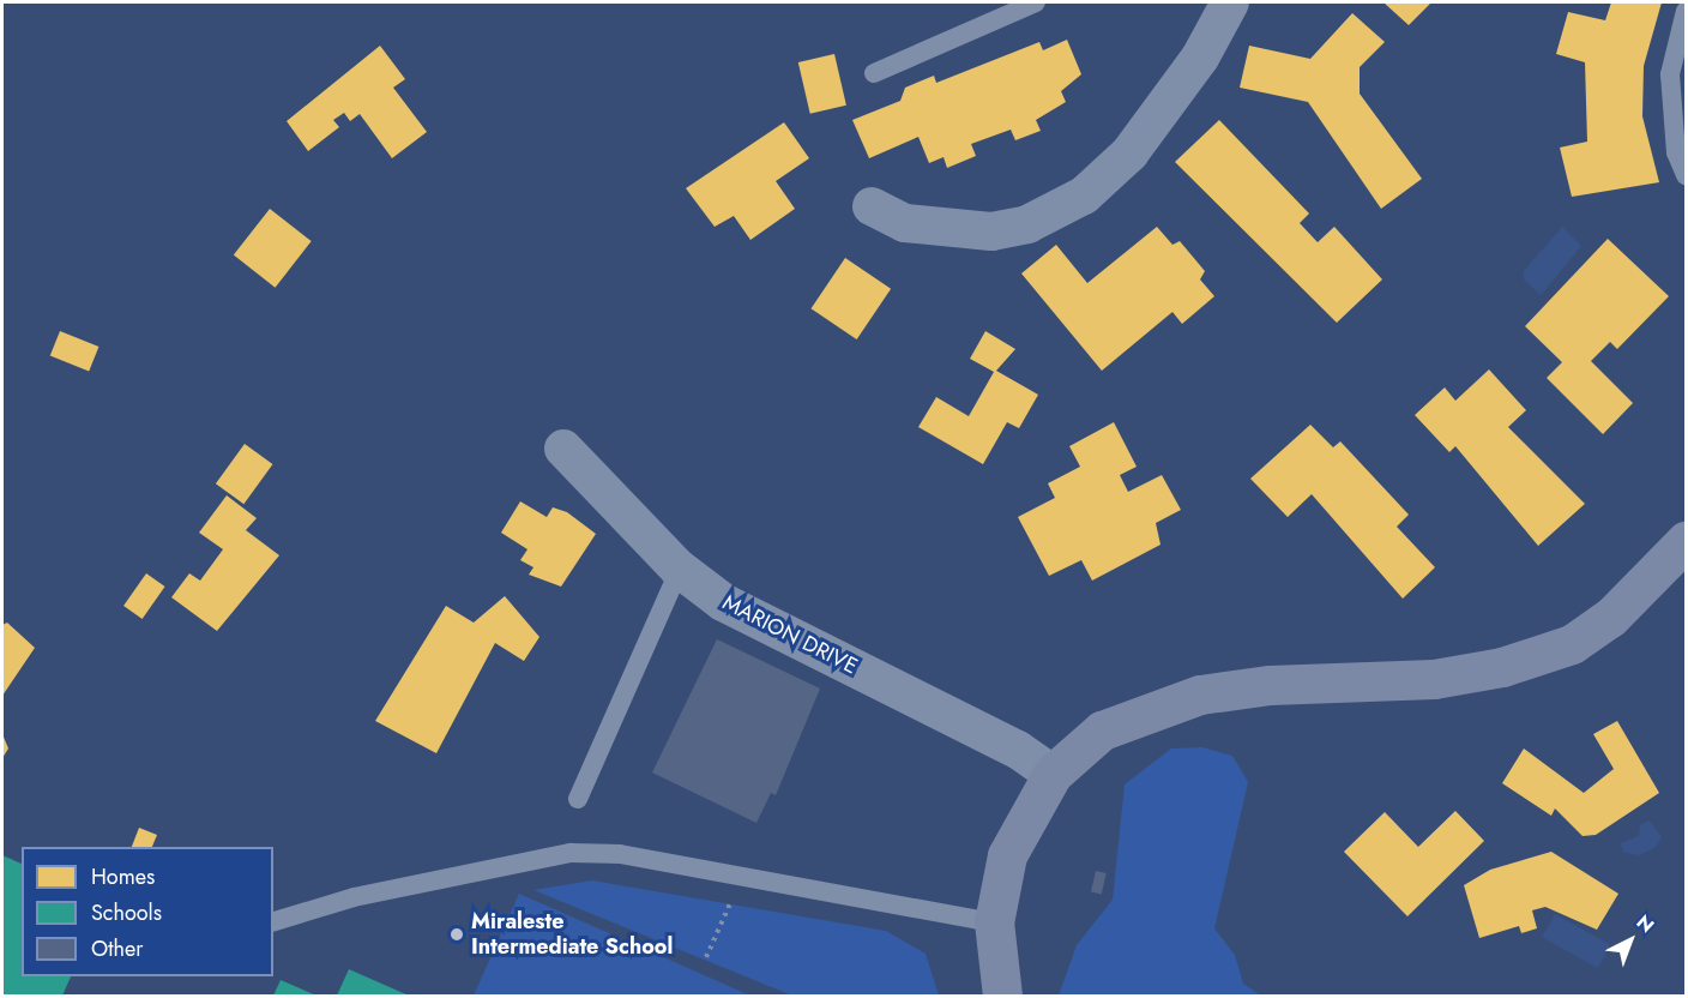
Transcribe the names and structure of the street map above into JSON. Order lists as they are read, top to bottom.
{
  "streets": {
    "street": ["MARION DRIVE"]
  },
  "places": ["Miraleste Intermediate School"],
  "legend": ["Homes", "Schools", "Other"],
  "north": "top right"
}
